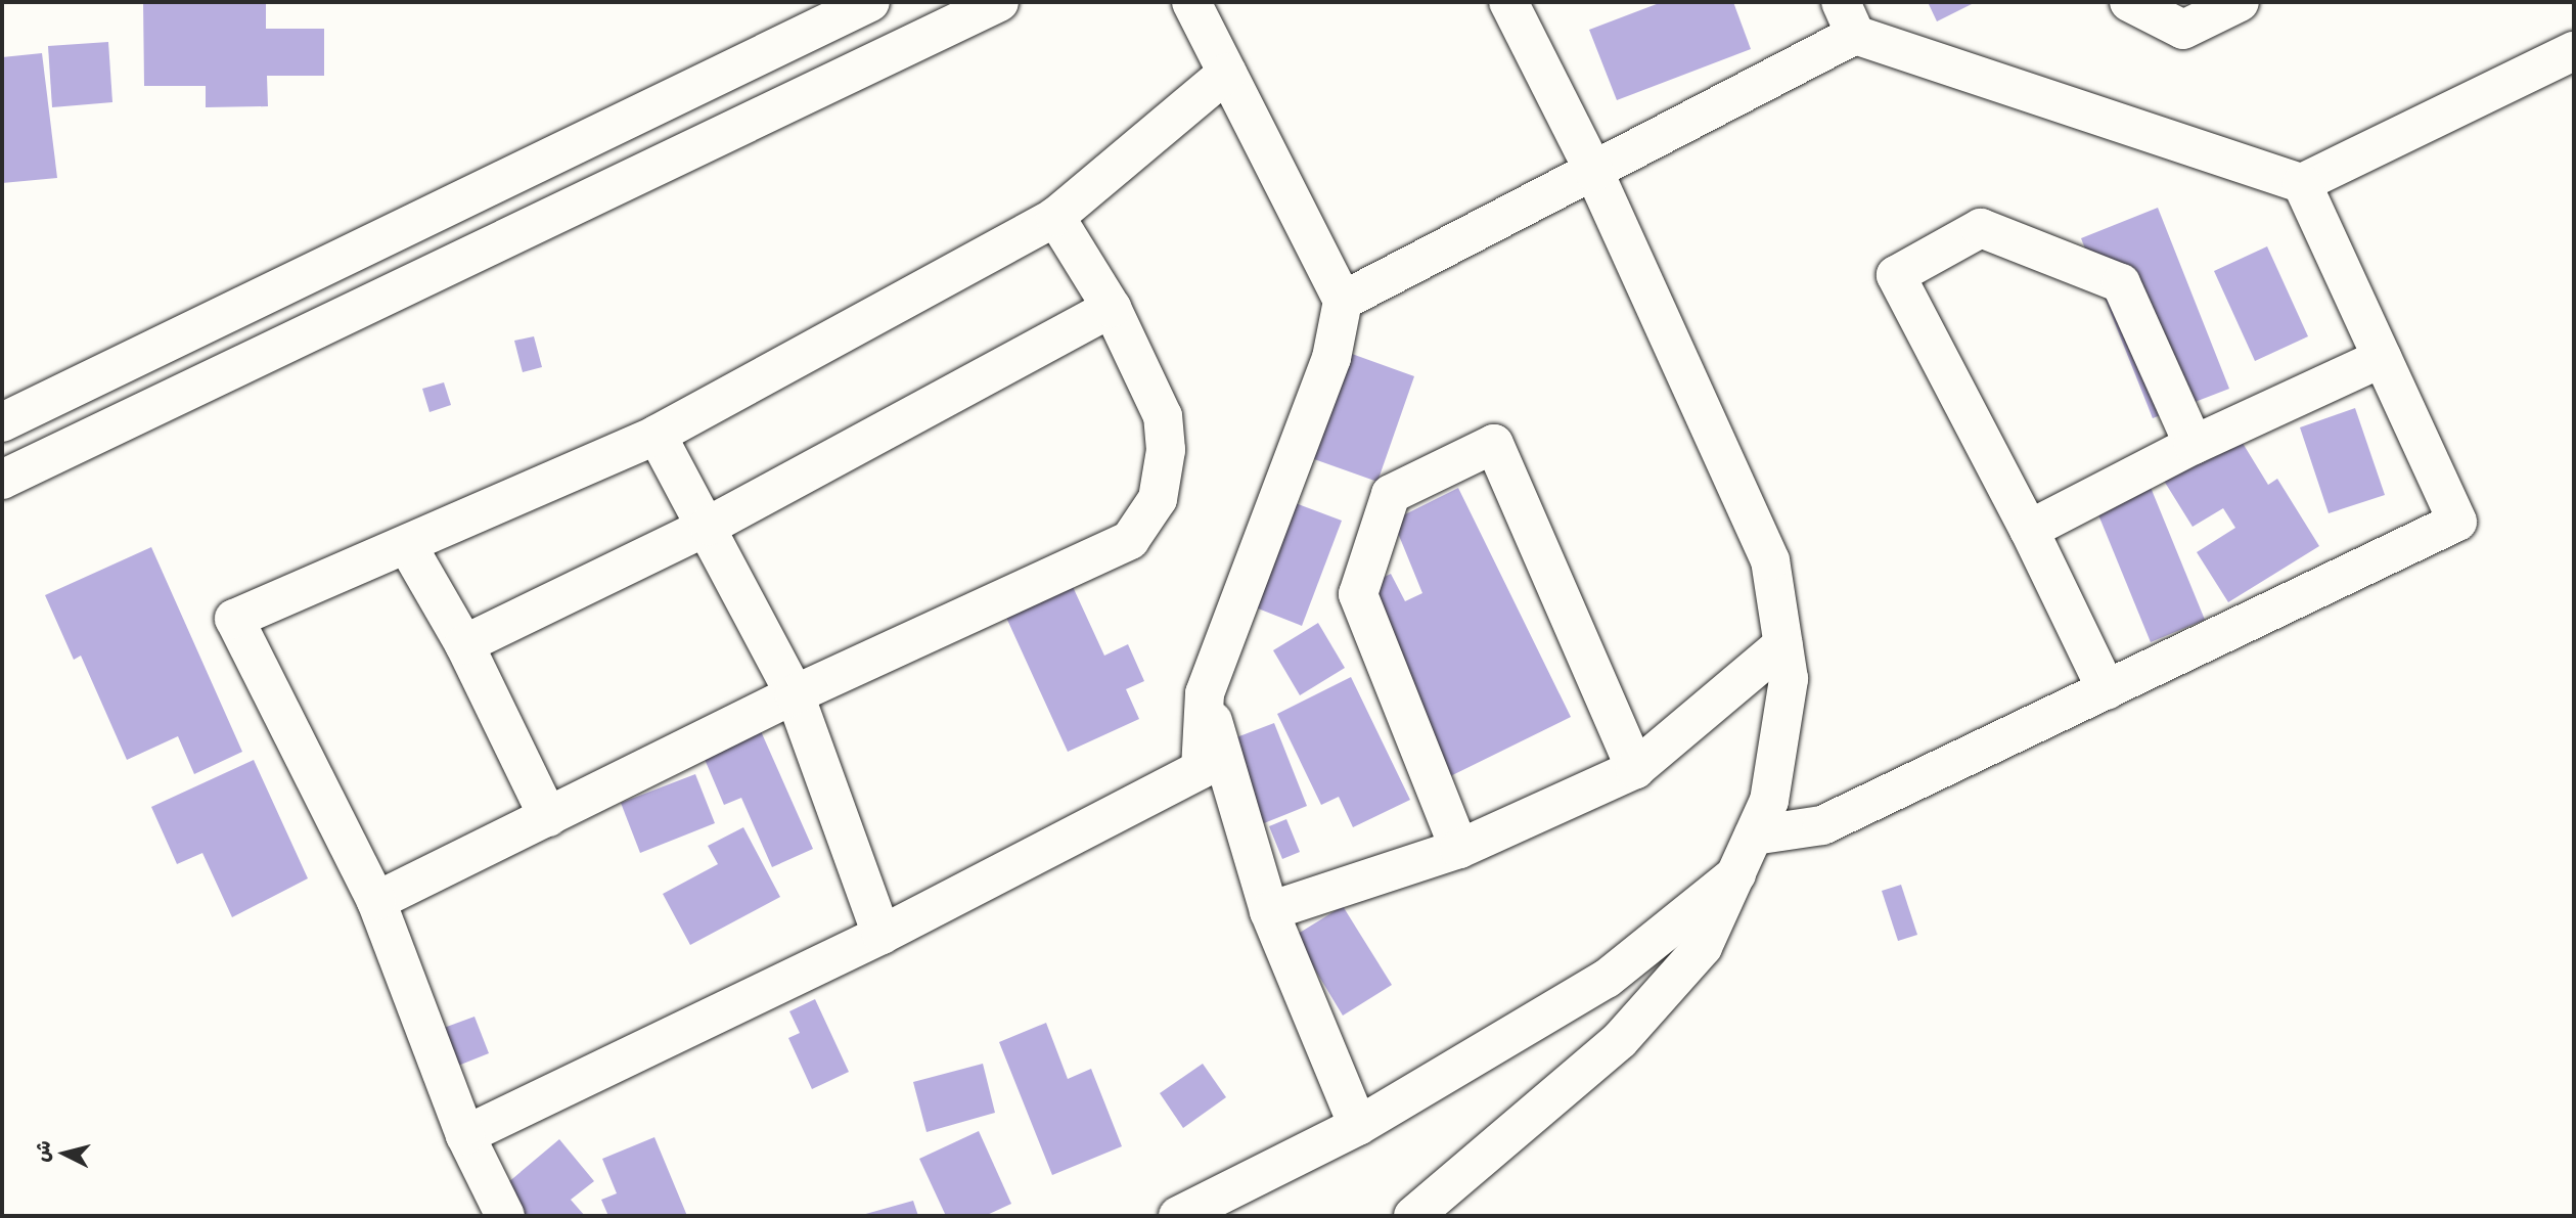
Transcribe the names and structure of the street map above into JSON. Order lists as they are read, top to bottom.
{
  "north": "left"
}
